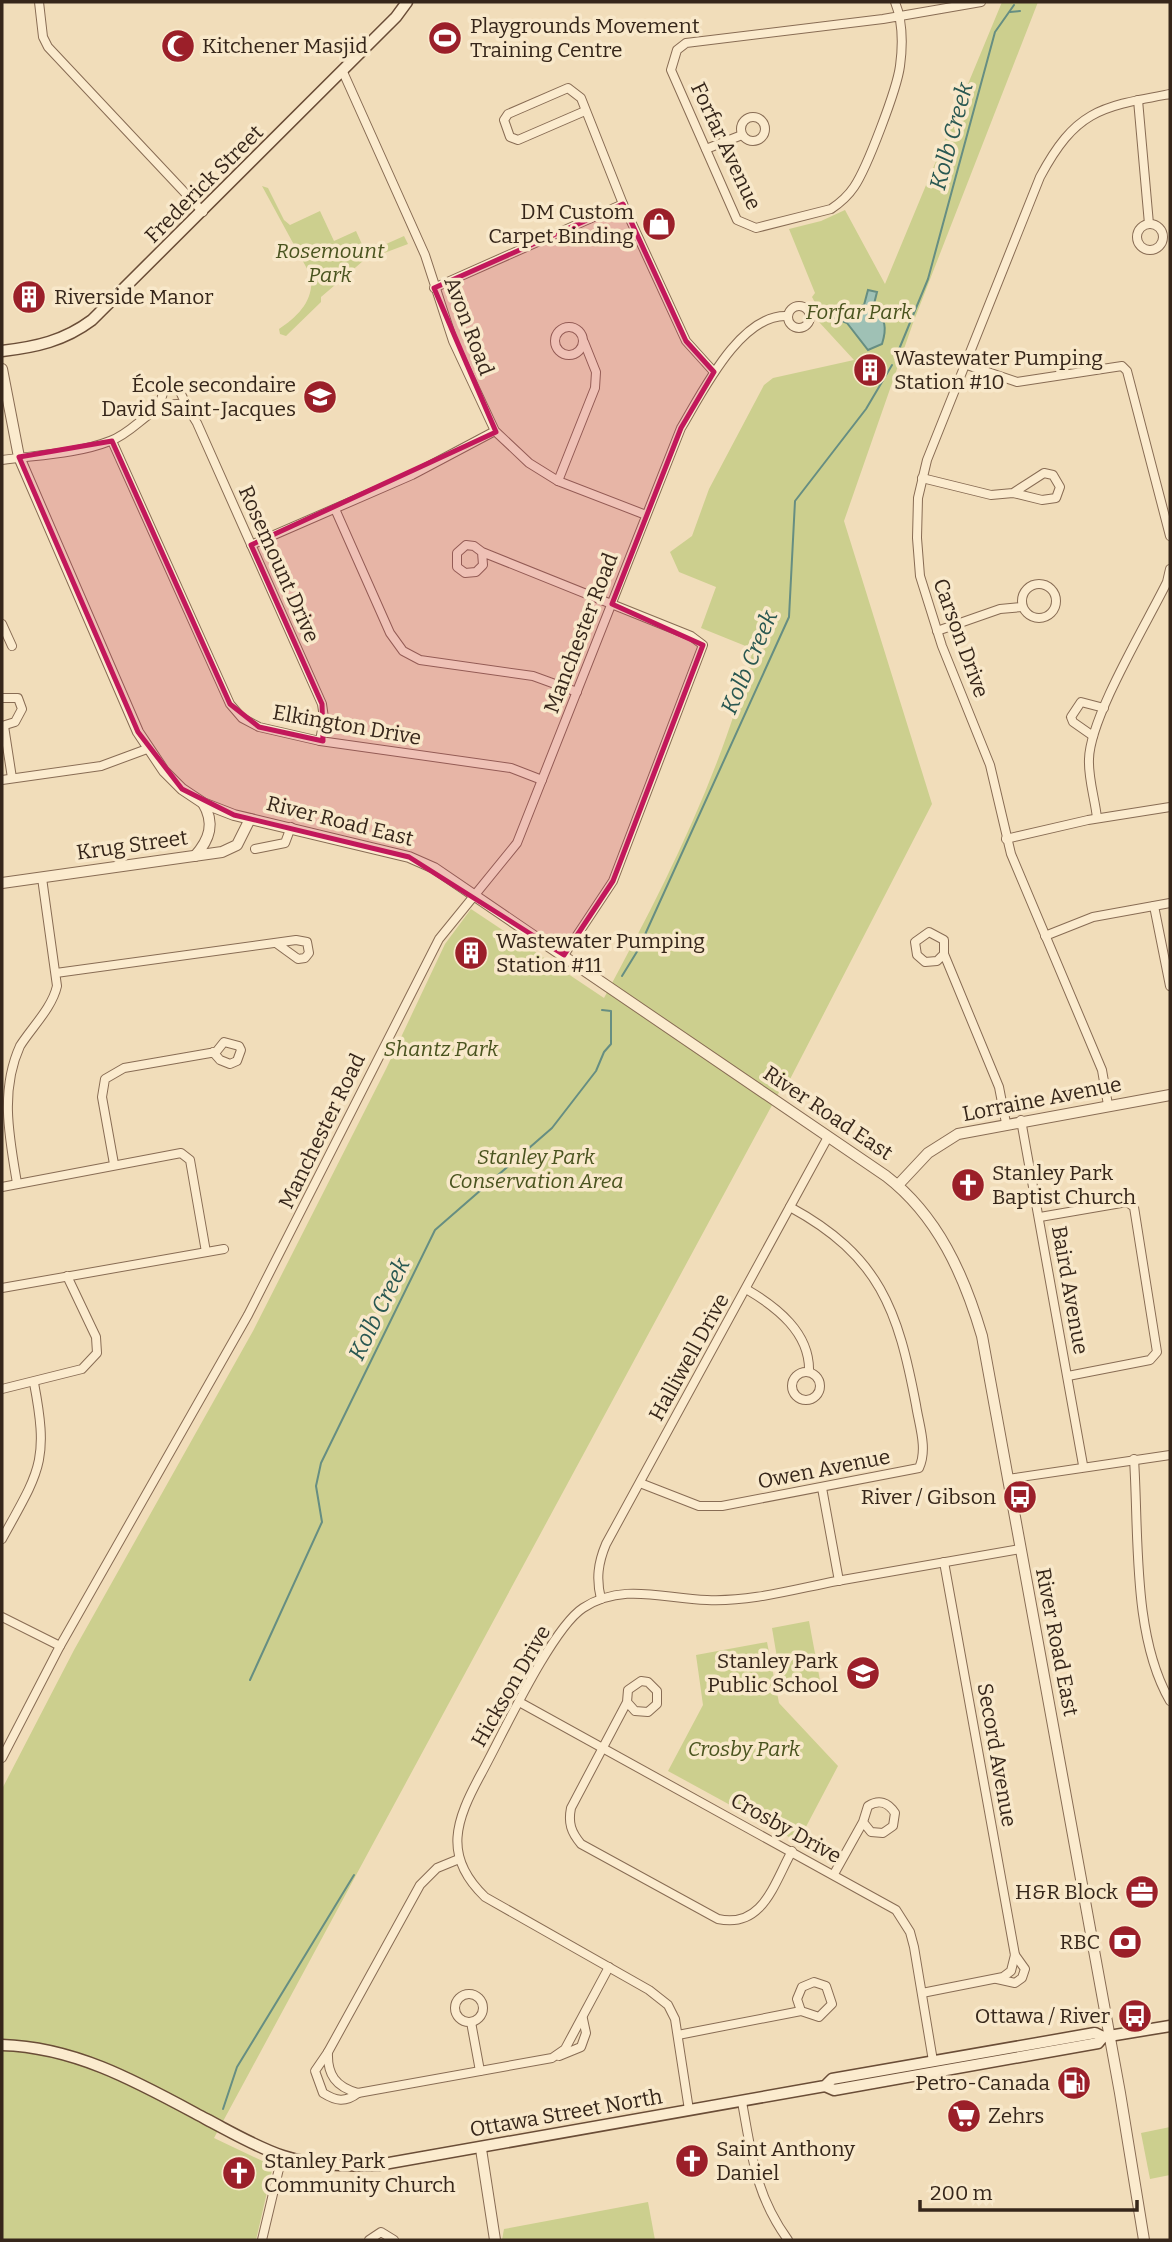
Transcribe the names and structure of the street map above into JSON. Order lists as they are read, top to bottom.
{
  "streets": {
    "main road": ["Frederick Street", "Ottawa Street North"],
    "street": [
      "Forfar Avenue",
      "Avon Road",
      "Rosemount Drive",
      "Manchester Road",
      "Carson Drive",
      "Elkington Drive",
      "River Road East",
      "Krug Street",
      "Lorraine Avenue",
      "Baird Avenue",
      "Halliwell Drive",
      "Owen Avenue",
      "Hickson Drive",
      "Secord Avenue",
      "Crosby Drive"
    ]
  },
  "crossings": [
    ["Frederick Street", "Avon Road"],
    ["Avon Road", "Manchester Road"],
    ["Rosemount Drive", "Elkington Drive"],
    ["Manchester Road", "Elkington Drive"],
    ["Manchester Road", "River Road East"],
    ["Carson Drive", "Lorraine Avenue"],
    ["River Road East", "Krug Street"],
    ["River Road East", "Lorraine Avenue"],
    ["River Road East", "Halliwell Drive"],
    ["River Road East", "Hickson Drive"],
    ["River Road East", "Ottawa Street North"],
    ["Lorraine Avenue", "Baird Avenue"],
    ["Halliwell Drive", "Owen Avenue"],
    ["Halliwell Drive", "Hickson Drive"],
    ["Hickson Drive", "Secord Avenue"],
    ["Hickson Drive", "Crosby Drive"],
    ["Secord Avenue", "Crosby Drive"],
    ["Crosby Drive", "Ottawa Street North"]
  ],
  "water": ["Kolb Creek"],
  "parks": [
    "Rosemount Park",
    "Forfar Park",
    "Shantz Park",
    "Stanley Park Conservation Area",
    "Crosby Park"
  ],
  "places": {
    "sports": ["Playgrounds Movement Training Centre"],
    "mosque": ["Kitchener Masjid"],
    "shop": ["DM Custom Carpet Binding"],
    "building": ["Riverside Manor", "Wastewater Pumping Station #10", "Wastewater Pumping Station #11"],
    "school or university": ["École secondaire David Saint-Jacques", "Stanley Park Public School"],
    "church": ["Stanley Park Baptist Church", "Saint Anthony Daniel", "Stanley Park Community Church"],
    "bus stop": ["River / Gibson", "Ottawa / River"],
    "office": ["H&R Block"],
    "bank": ["RBC"],
    "fuel station": ["Petro-Canada"],
    "supermarket": ["Zehrs"]
  },
  "scale_bar": "200 m"
}
